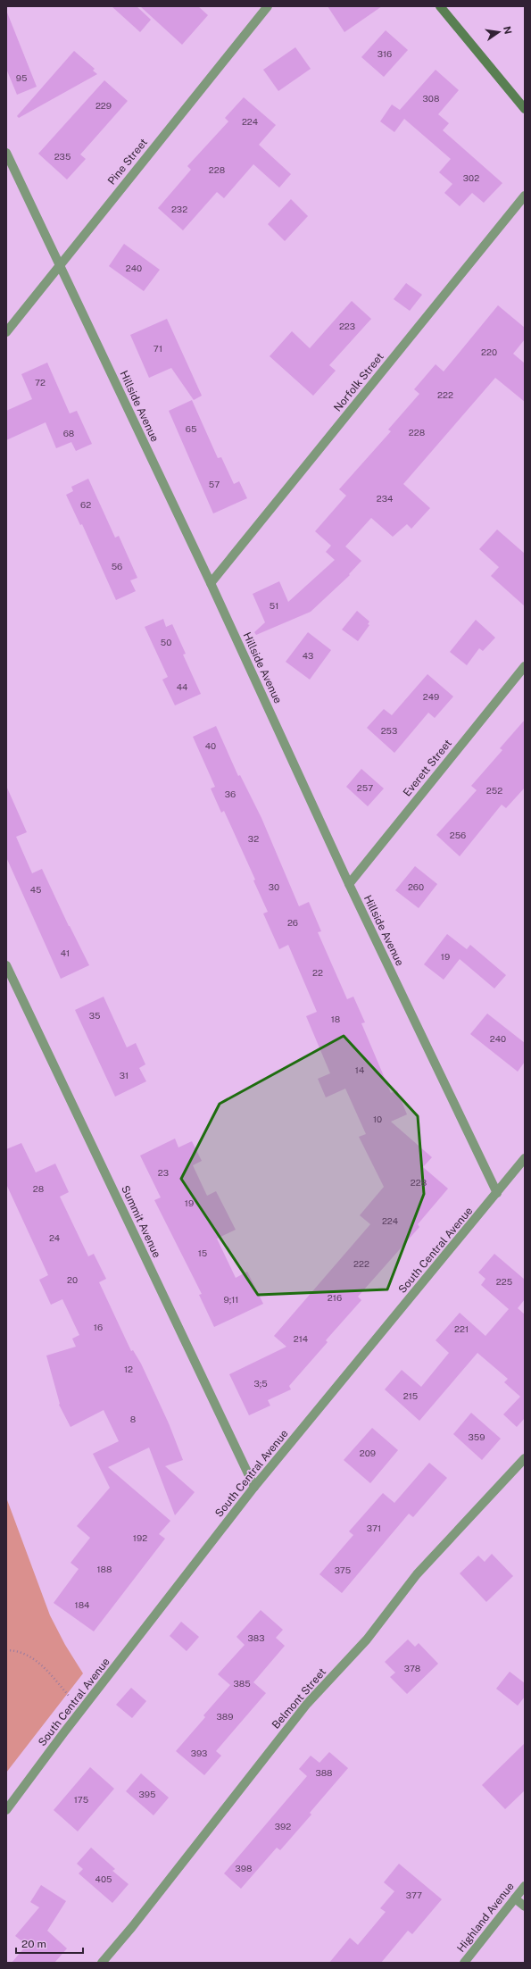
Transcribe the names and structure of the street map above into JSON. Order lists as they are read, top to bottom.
{
  "streets": {
    "street": [
      "Pine Street",
      "Norfolk Street",
      "Hillside Avenue",
      "Everett Street",
      "Summit Avenue",
      "South Central Avenue",
      "Belmont Street",
      "Highland Avenue"
    ]
  },
  "crossings": [
    ["Pine Street", "Hillside Avenue"],
    ["Norfolk Street", "Hillside Avenue"],
    ["Hillside Avenue", "Everett Street"],
    ["Hillside Avenue", "South Central Avenue"],
    ["Summit Avenue", "South Central Avenue"]
  ],
  "house_numbers": [
    "316",
    "95",
    "308",
    "229",
    "224",
    "235",
    "228",
    "302",
    "232",
    "240",
    "223",
    "71",
    "220",
    "72",
    "222",
    "65",
    "228",
    "68",
    "57",
    "234",
    "62",
    "56",
    "51",
    "50",
    "43",
    "44",
    "249",
    "253",
    "40",
    "257",
    "252",
    "36",
    "256",
    "32",
    "30",
    "260",
    "45",
    "26",
    "41",
    "19",
    "22",
    "35",
    "18",
    "240",
    "14",
    "31",
    "10",
    "23",
    "228",
    "28",
    "19",
    "224",
    "24",
    "15",
    "222",
    "20",
    "225",
    "216",
    "9;11",
    "16",
    "221",
    "214",
    "12",
    "3;5",
    "215",
    "8",
    "359",
    "209",
    "371",
    "192",
    "188",
    "375",
    "184",
    "383",
    "378",
    "385",
    "389",
    "393",
    "388",
    "395",
    "175",
    "392",
    "398",
    "405",
    "377"
  ],
  "scale_bar": "20 m",
  "north": "right"
}
